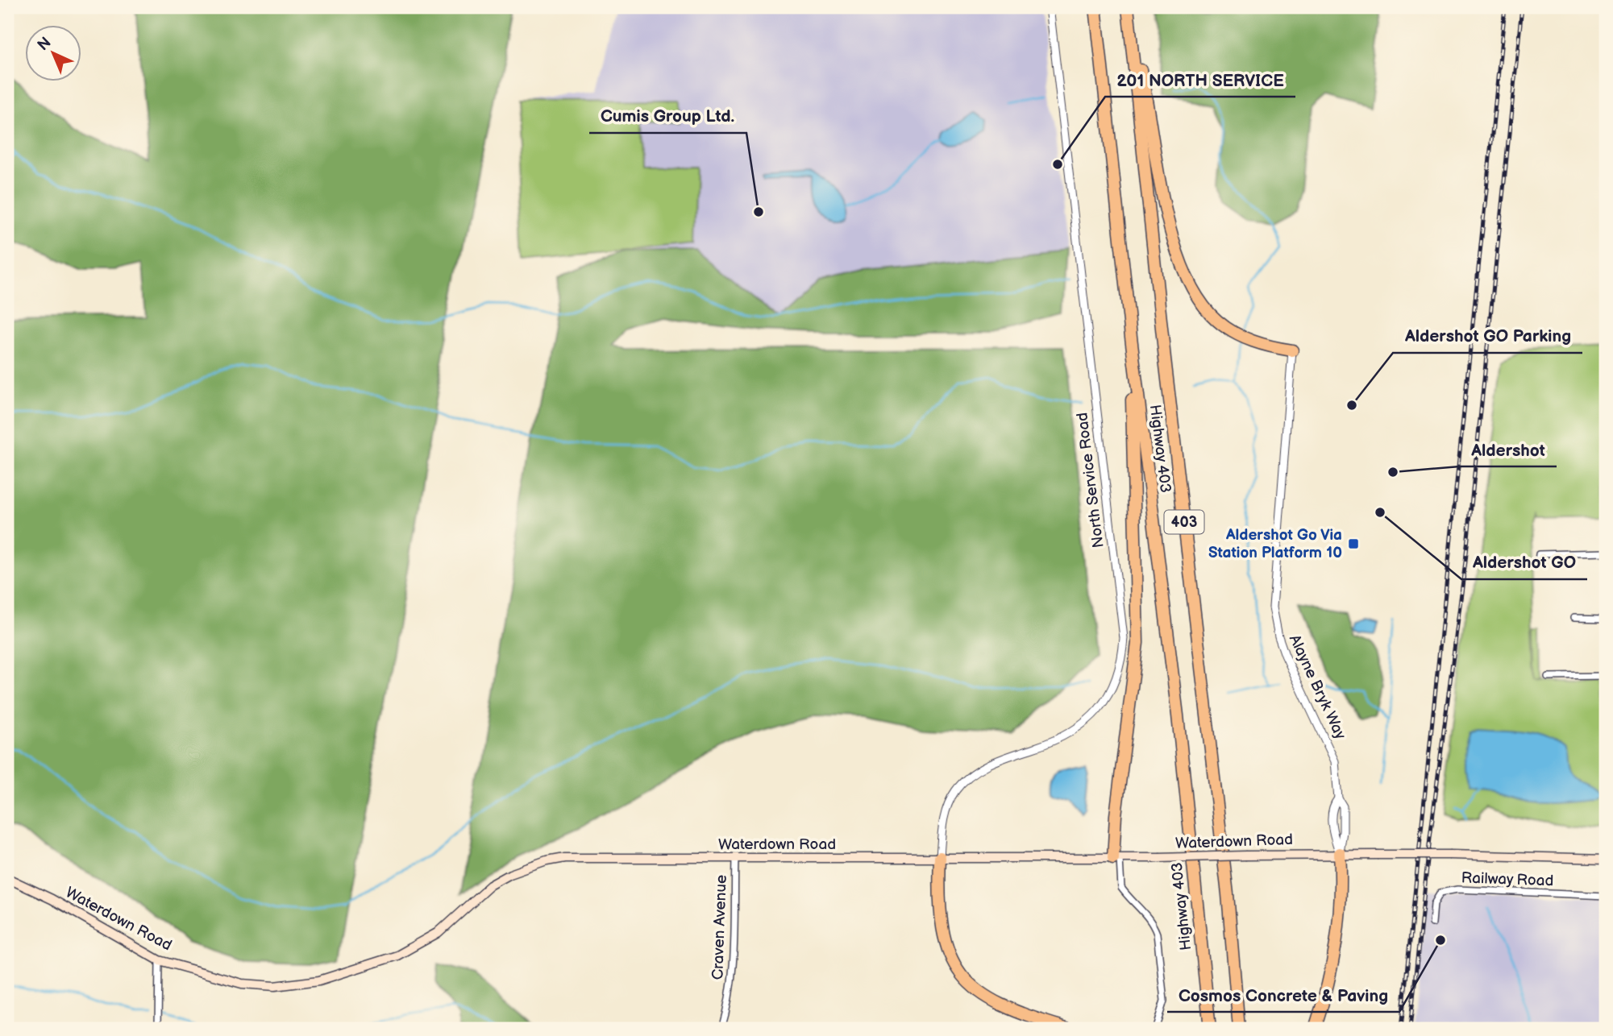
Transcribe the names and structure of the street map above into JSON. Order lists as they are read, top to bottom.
{
  "streets": {
    "highway": ["Highway 403", "403"],
    "main road": ["Waterdown Road"],
    "street": [
      "North Service Road",
      "Alayne Bryk Way",
      "Railway Road",
      "Craven Avenue"
    ]
  },
  "crossings": [
    ["North Service Road", "Waterdown Road"],
    ["Alayne Bryk Way", "Waterdown Road"],
    ["Waterdown Road", "Craven Avenue"]
  ],
  "places": {
    "other": [
      "201 NORTH SERVICE",
      "Cumis Group Ltd.",
      "Aldershot GO Parking",
      "Aldershot",
      "Aldershot GO",
      "Cosmos Concrete & Paving"
    ],
    "transit": ["Aldershot Go Via Station Platform 10"]
  },
  "north": "top left"
}
